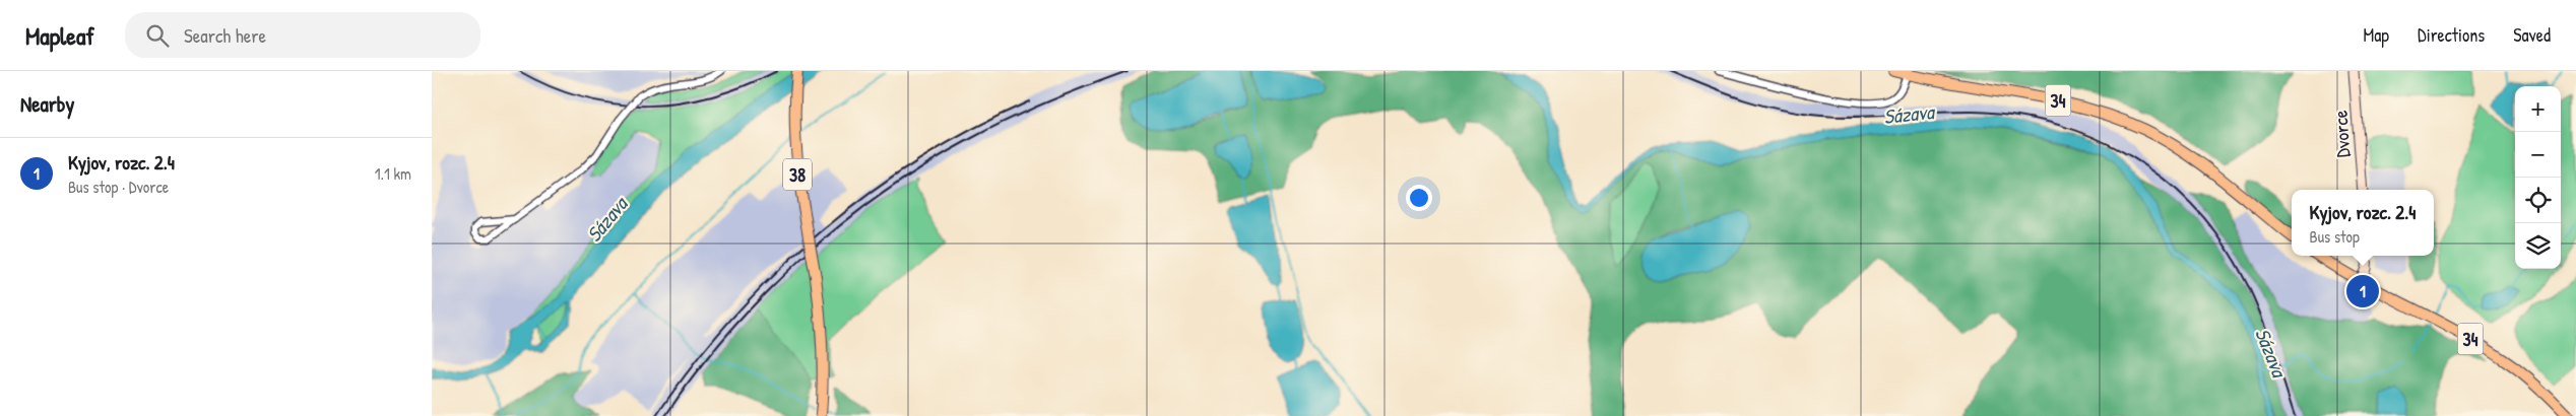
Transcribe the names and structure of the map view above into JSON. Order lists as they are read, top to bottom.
{
  "streets": {
    "main road": ["34", "38"],
    "street": ["Dvorce"]
  },
  "water": ["Sázava"],
  "page": {
    "header": "Mapleaf",
    "search": "Search here",
    "nav": ["Map", "Directions", "Saved"],
    "heading": "Nearby",
    "map_buttons": ["+", "−"],
    "list": [
      {
        "mark": "1",
        "name": "Kyjov, rozc. 2.4",
        "note": "Bus stop · Dvorce",
        "value": "1.1 km"
      }
    ],
    "popup": ["Kyjov, rozc. 2.4", "Bus stop"],
    "pins": "1"
  }
}
